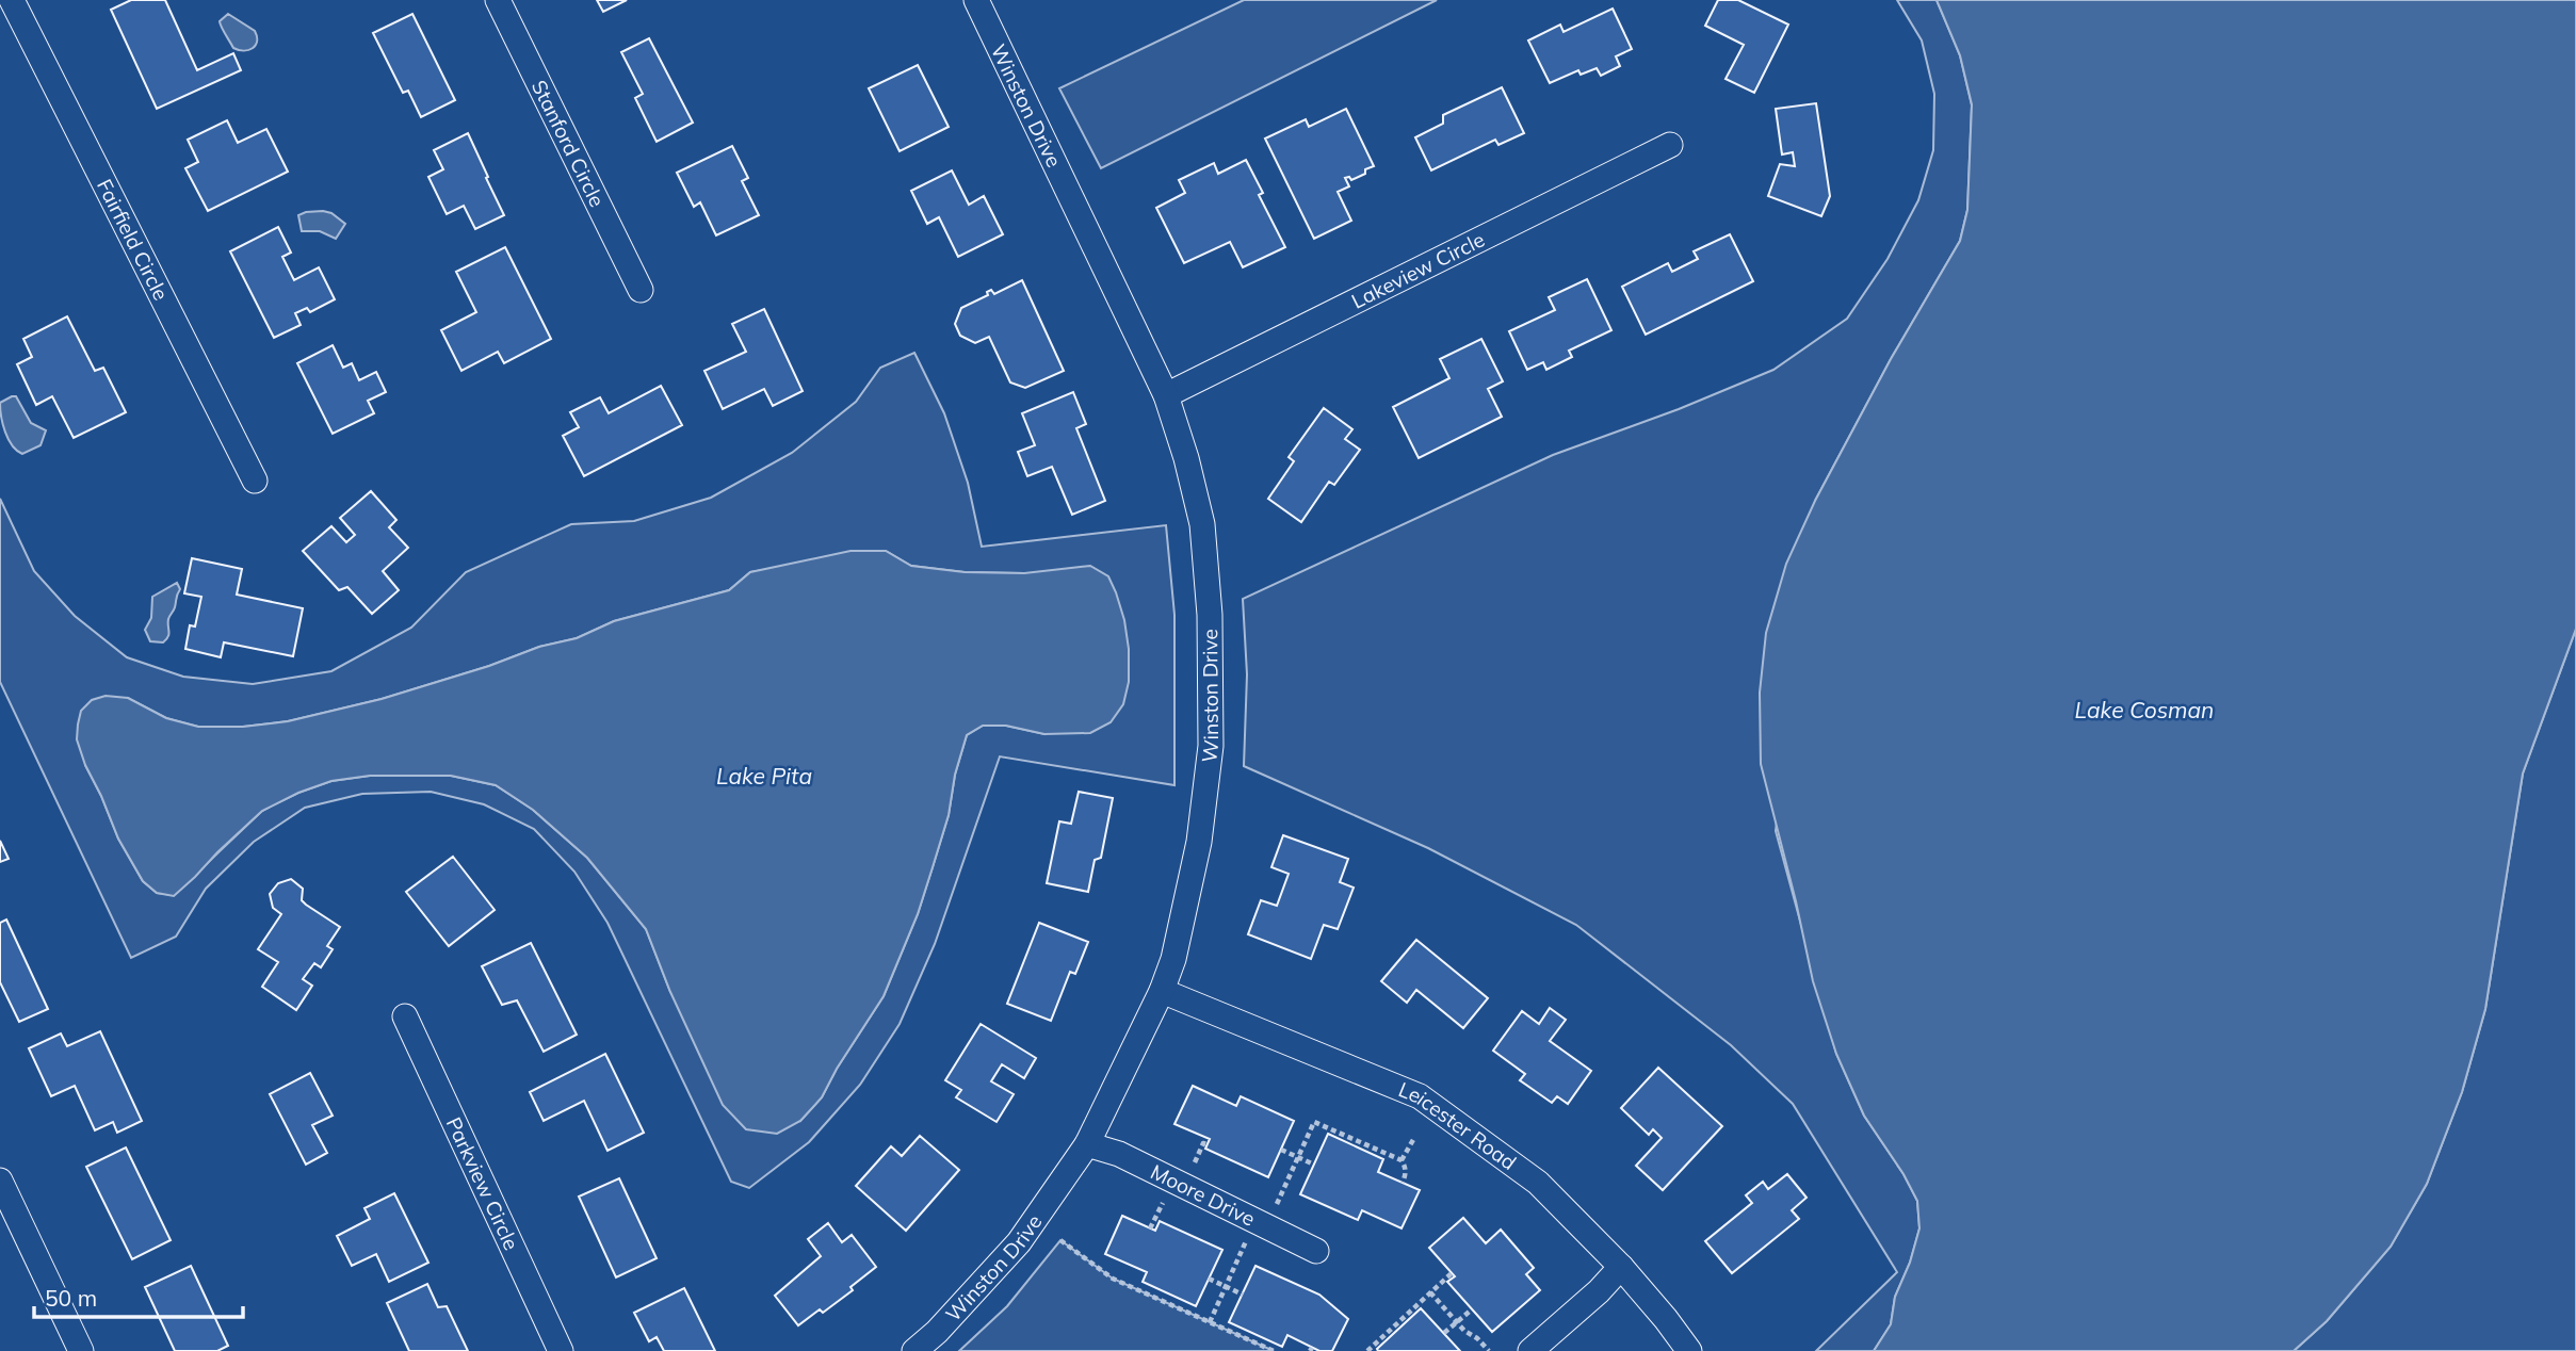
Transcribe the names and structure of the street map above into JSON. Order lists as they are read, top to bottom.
{
  "streets": {
    "street": [
      "Winston Drive",
      "Stanford Circle",
      "Fairfield Circle",
      "Lakeview Circle",
      "Leicester Road",
      "Parkview Circle",
      "Moore Drive"
    ]
  },
  "crossings": [
    ["Winston Drive", "Lakeview Circle"],
    ["Winston Drive", "Leicester Road"],
    ["Winston Drive", "Moore Drive"]
  ],
  "water": ["Lake Cosman", "Lake Pita"],
  "scale_bar": "50 m"
}
